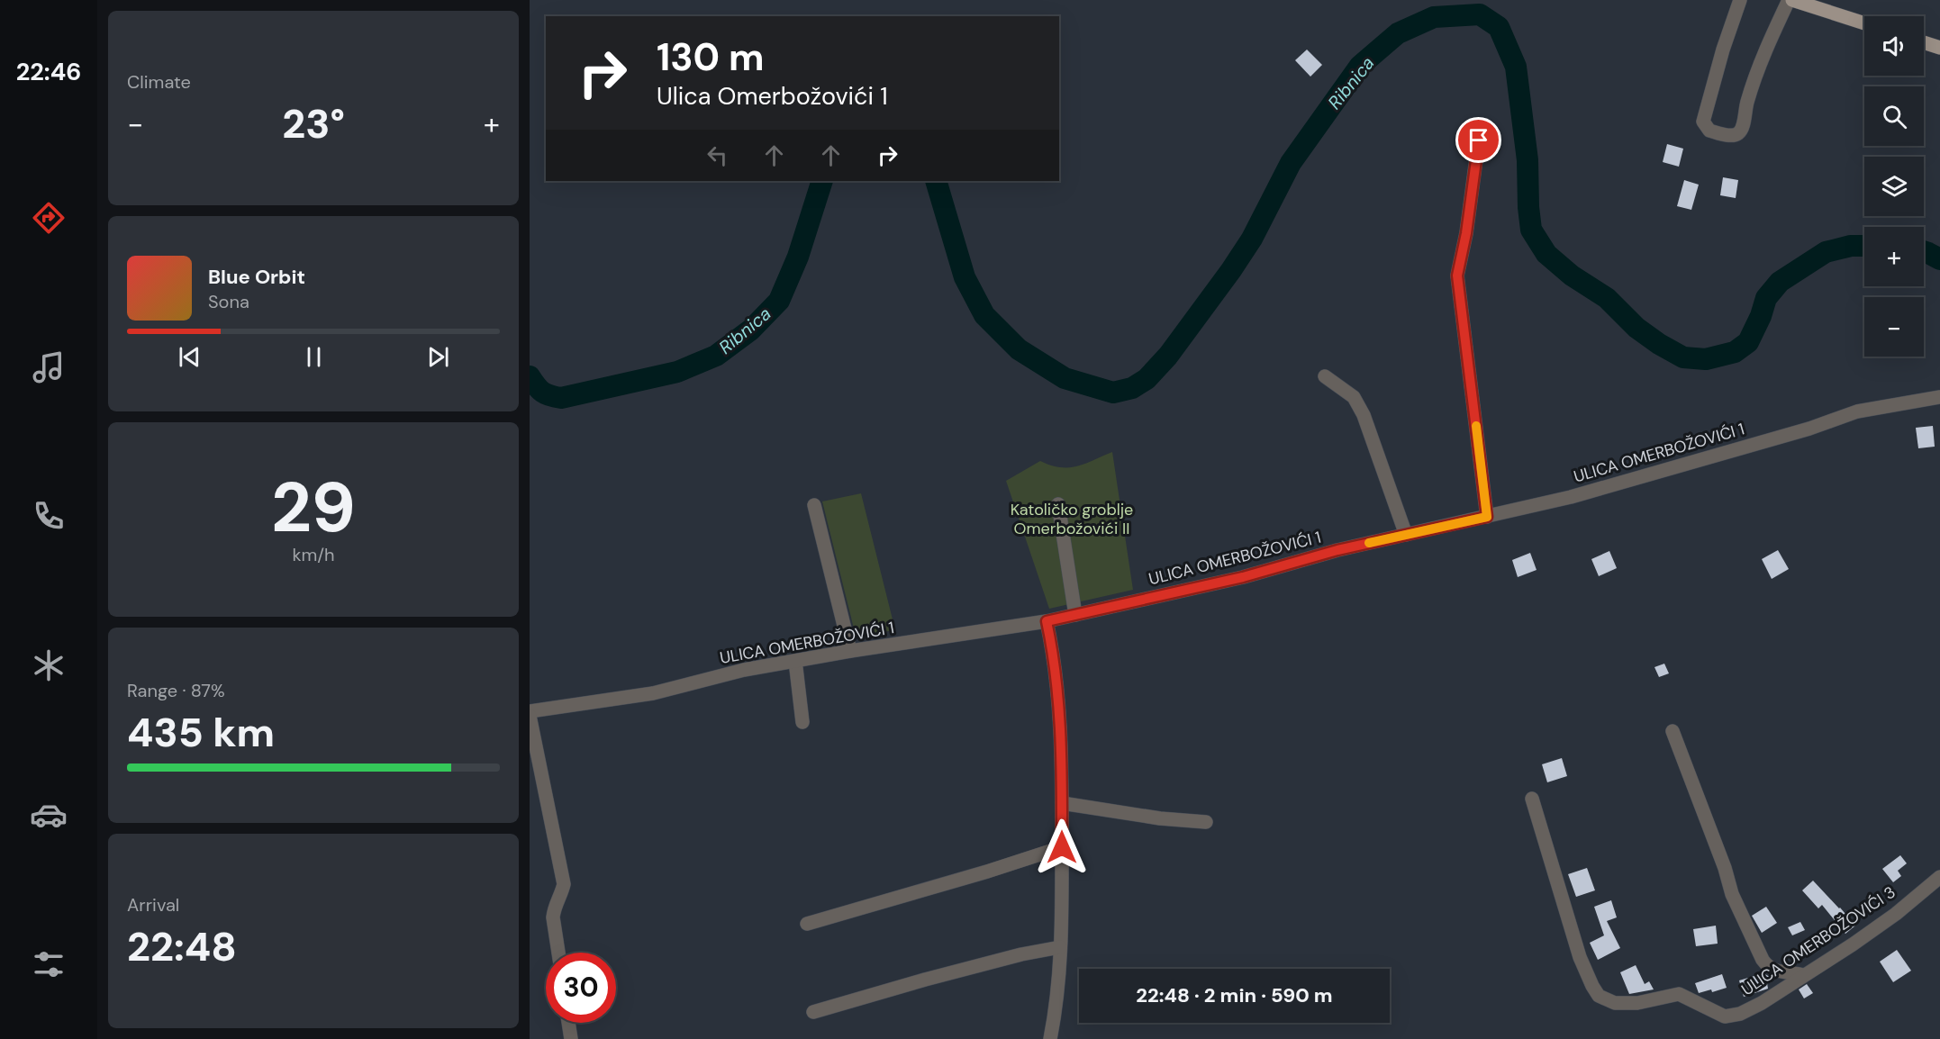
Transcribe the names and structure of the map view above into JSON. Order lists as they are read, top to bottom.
{
  "streets": {
    "street": ["ULICA OMERBOŽOVIĆI 1", "ULICA OMERBOŽOVIĆI 3"]
  },
  "water": ["Ribnica"],
  "parks": ["Katoličko groblje Omerbožovići II"],
  "page": {
    "tabs": "22:46",
    "tile": [
      "Climate",
      ["29", "km/h"],
      ["Range · 87%", "435 km"],
      ["Arrival", "22:48"]
    ],
    "map_buttons": ["+", "−"],
    "turn": ["130 m", "Ulica Omerbožovići 1"],
    "heat": ["−", "23°", "+"],
    "song": ["Blue Orbit", "Sona"],
    "limit": "30",
    "trip": "22:48 · 2 min · 590 m"
  }
}
